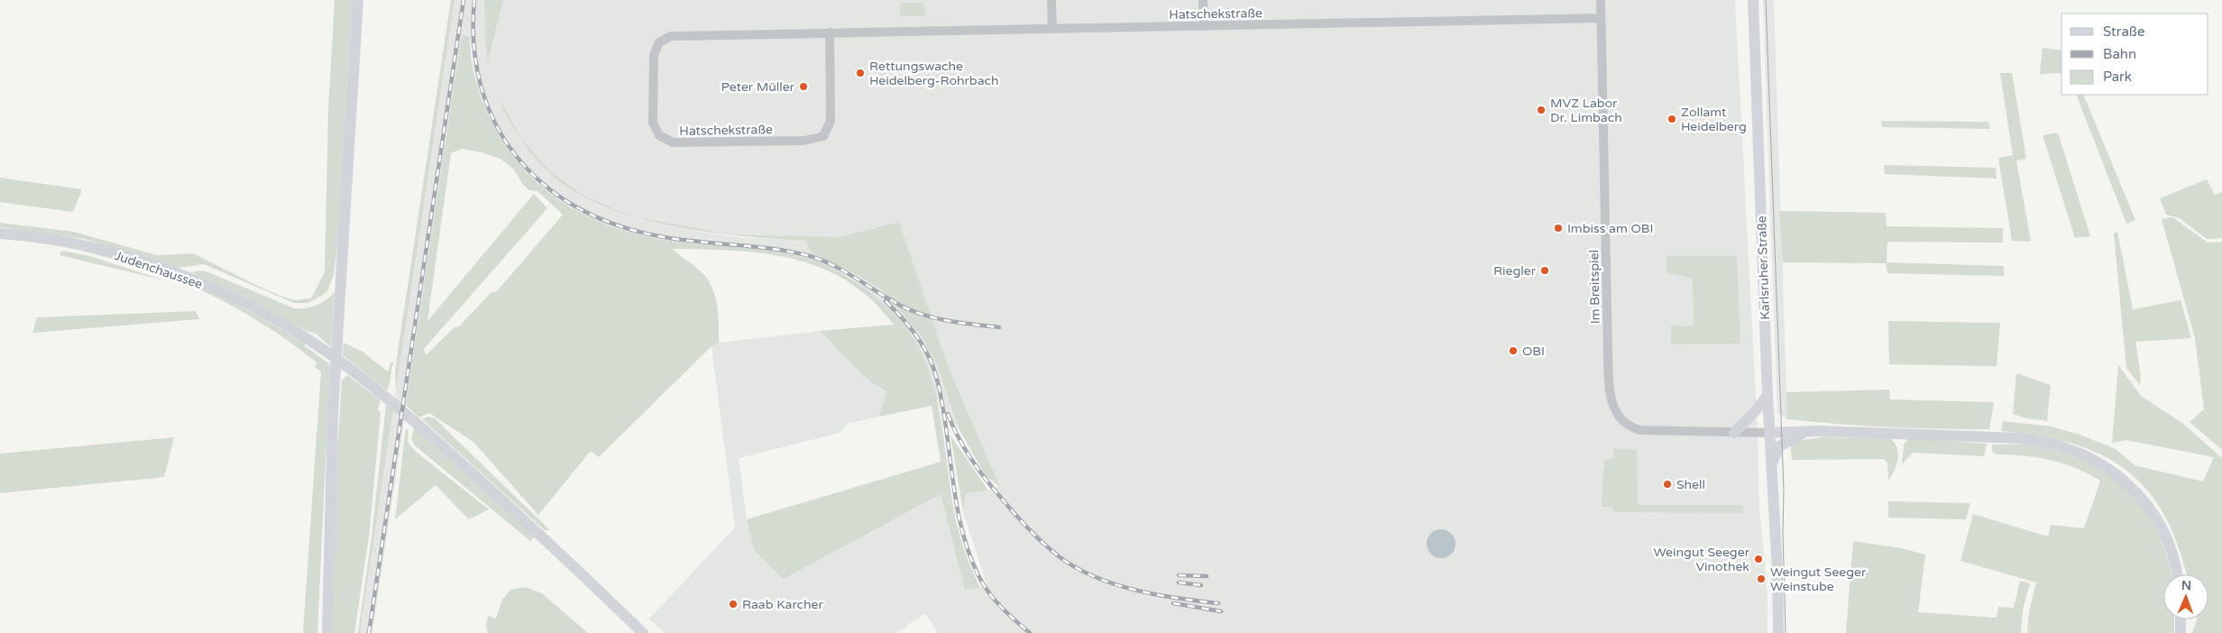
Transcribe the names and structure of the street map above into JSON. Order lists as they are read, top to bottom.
{
  "streets": {
    "main road": ["Karlsruher Straße", "Judenchaussee"],
    "street": ["Hatschekstraße", "Im Breitspiel"]
  },
  "crossings": [
    ["Hatschekstraße", "Im Breitspiel"],
    ["Karlsruher Straße", "Im Breitspiel"]
  ],
  "places": [
    "Rettungswache Heidelberg-Rohrbach",
    "Peter Müller",
    "MVZ Labor Dr. Limbach",
    "Zollamt Heidelberg",
    "Imbiss am OBI",
    "Riegler",
    "OBI",
    "Shell",
    "Weingut Seeger Vinothek",
    "Weingut Seeger Weinstube",
    "Raab Karcher"
  ],
  "legend": ["Straße", "Bahn", "Park"],
  "north": "top"
}
